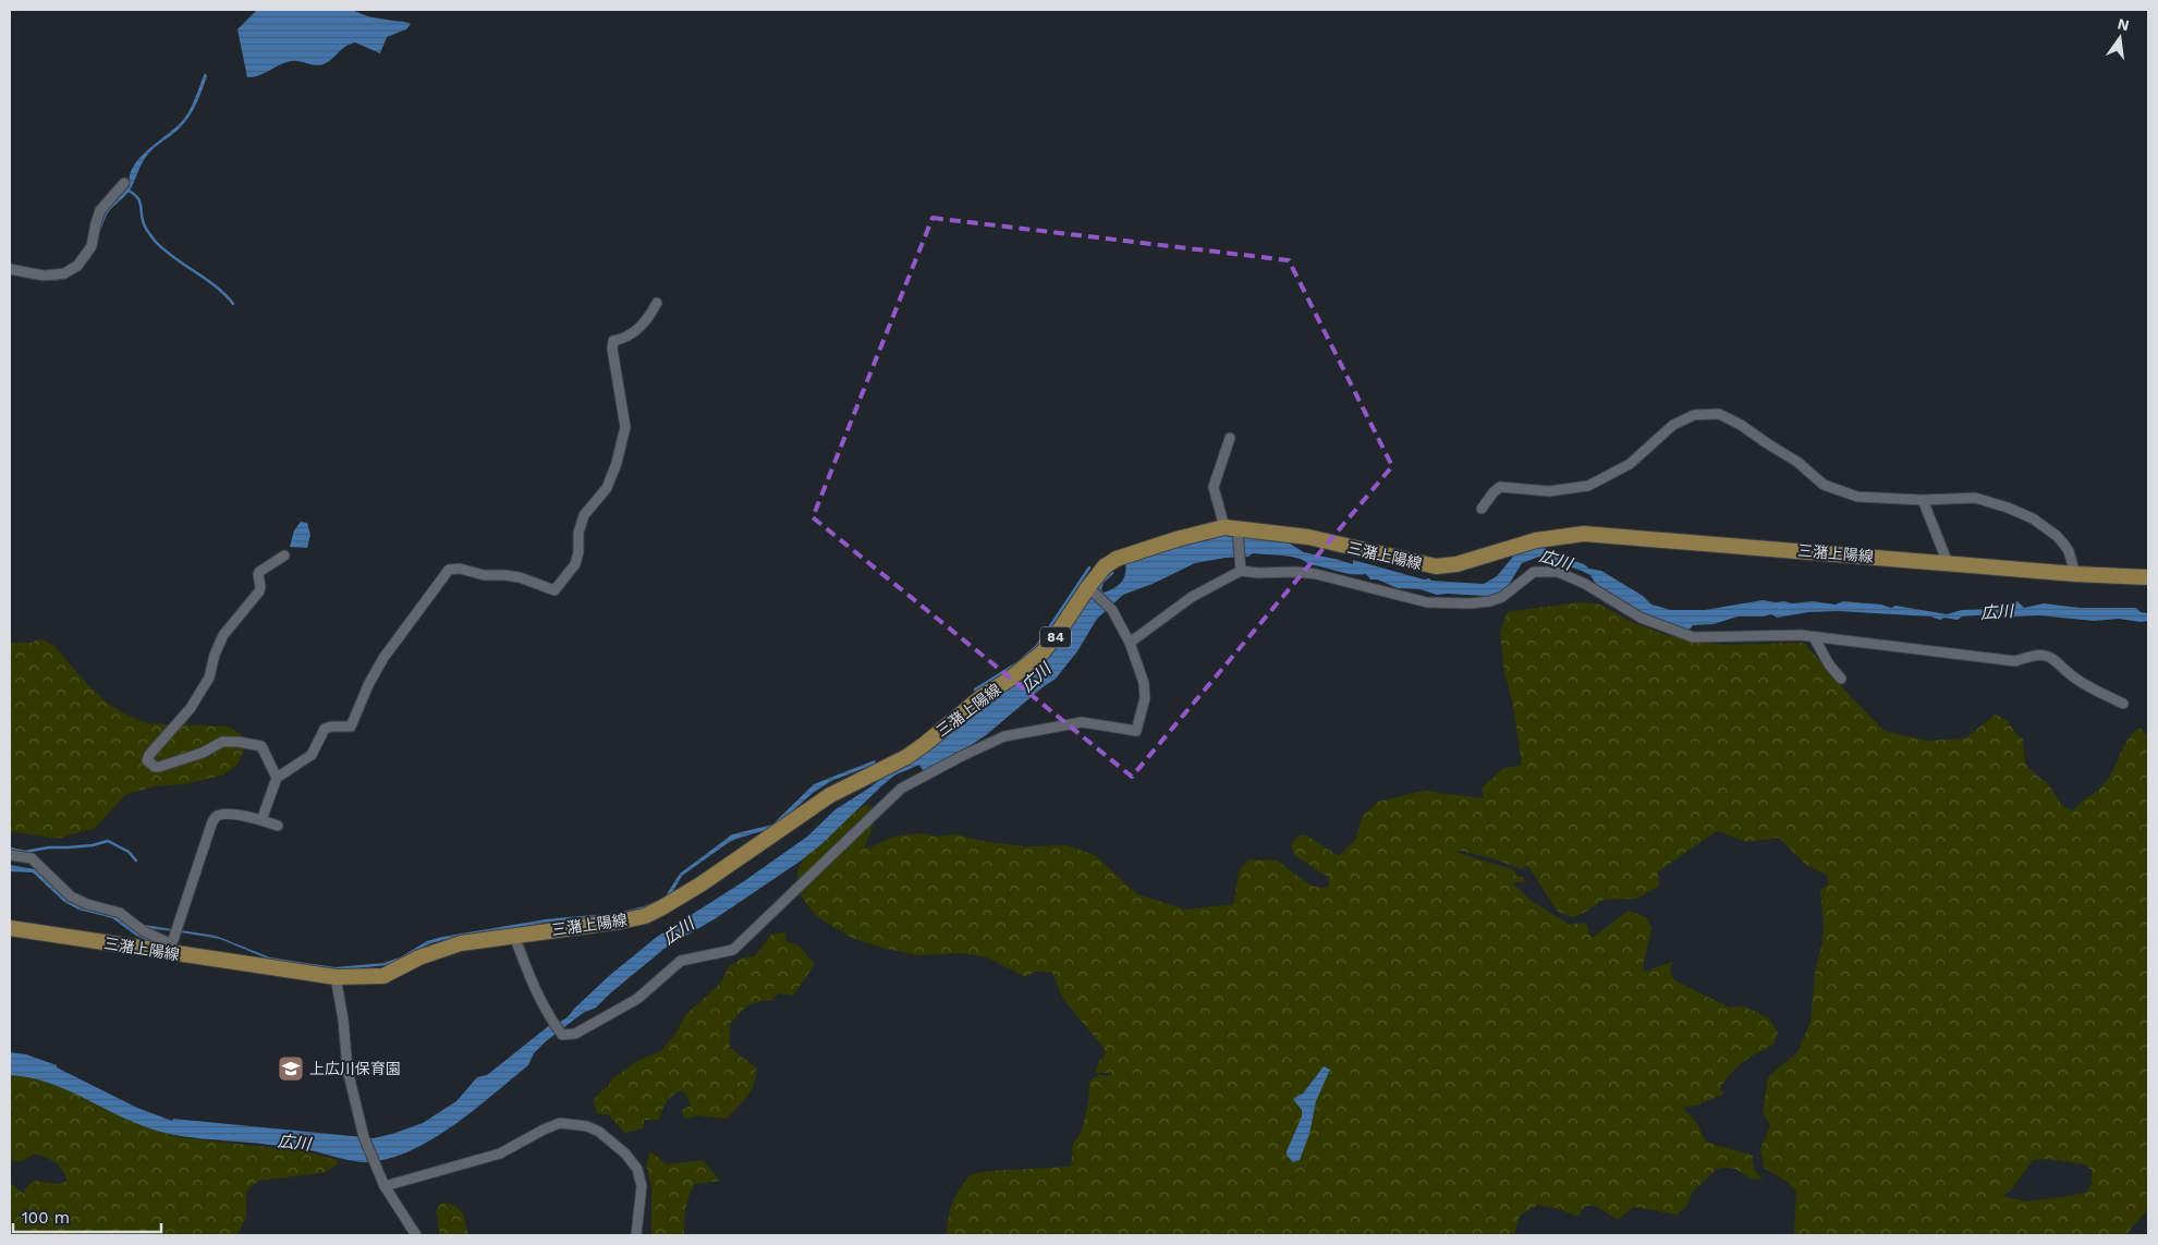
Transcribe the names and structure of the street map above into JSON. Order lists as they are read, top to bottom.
{
  "streets": {
    "main road": ["三潴上陽線", "84"]
  },
  "water": ["広川"],
  "places": {
    "school or university": ["上広川保育園"]
  },
  "scale_bar": "100 m",
  "north": "top"
}
